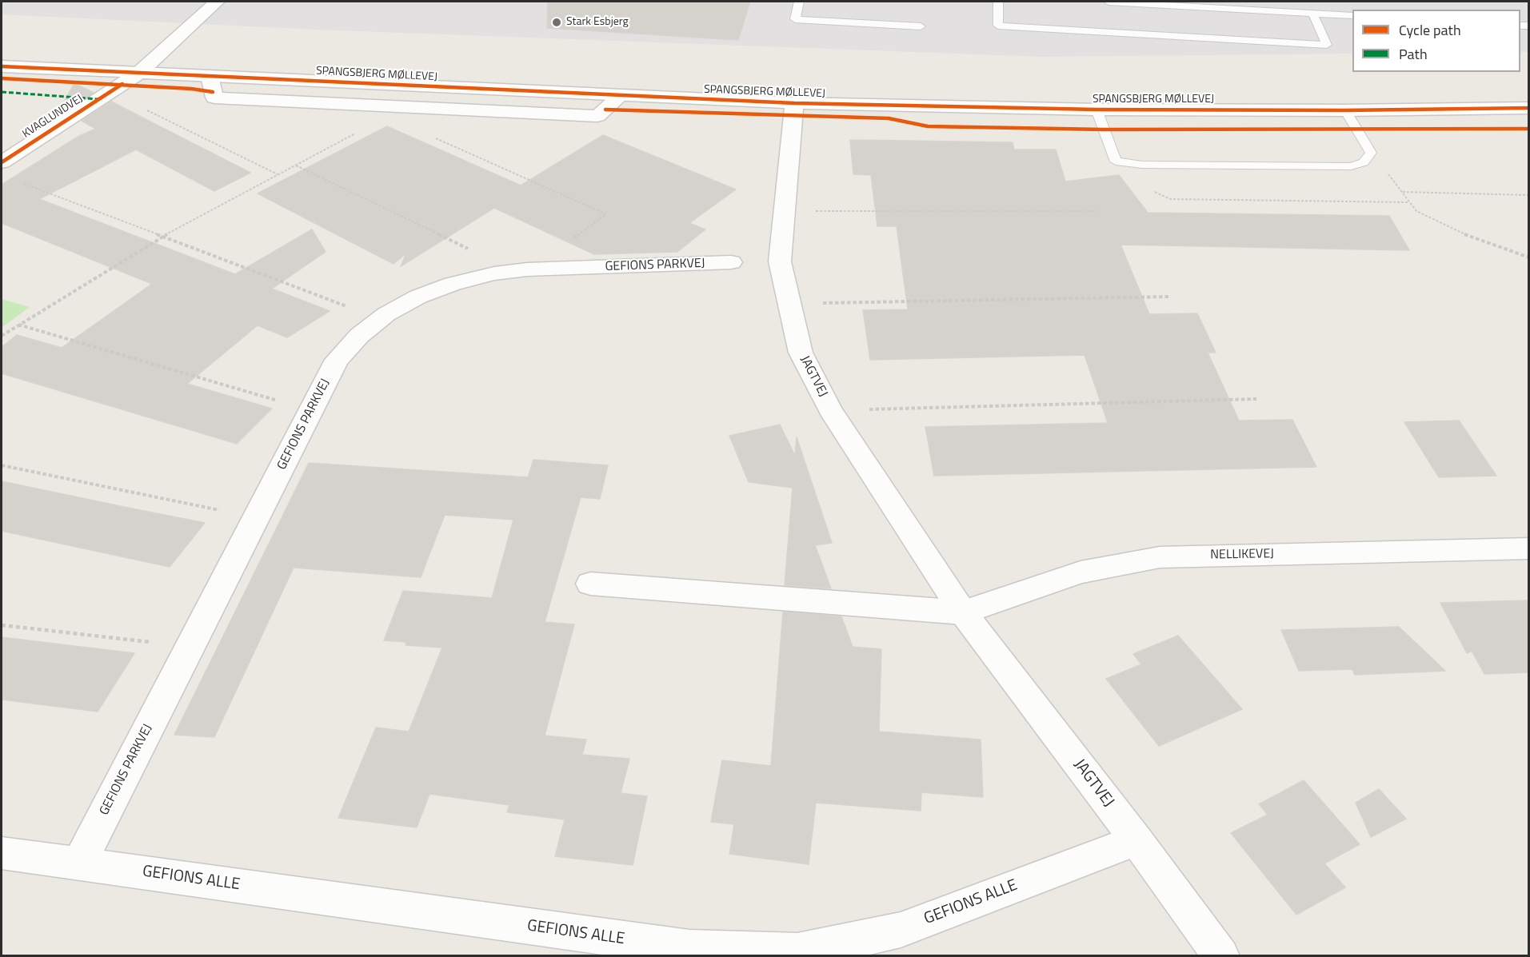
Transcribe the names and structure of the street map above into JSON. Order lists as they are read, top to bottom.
{
  "streets": {
    "street": [
      "SPANGSBJERG MØLLEVEJ",
      "KVAGLUNDVEJ",
      "GEFIONS PARKVEJ",
      "JAGTVEJ",
      "NELLIKEVEJ",
      "GEFIONS ALLE"
    ]
  },
  "crossings": [
    ["SPANGSBJERG MØLLEVEJ", "KVAGLUNDVEJ"],
    ["SPANGSBJERG MØLLEVEJ", "JAGTVEJ"],
    ["GEFIONS PARKVEJ", "GEFIONS ALLE"],
    ["JAGTVEJ", "NELLIKEVEJ"],
    ["JAGTVEJ", "GEFIONS ALLE"]
  ],
  "places": ["Stark Esbjerg"],
  "legend": ["Cycle path", "Path"]
}
